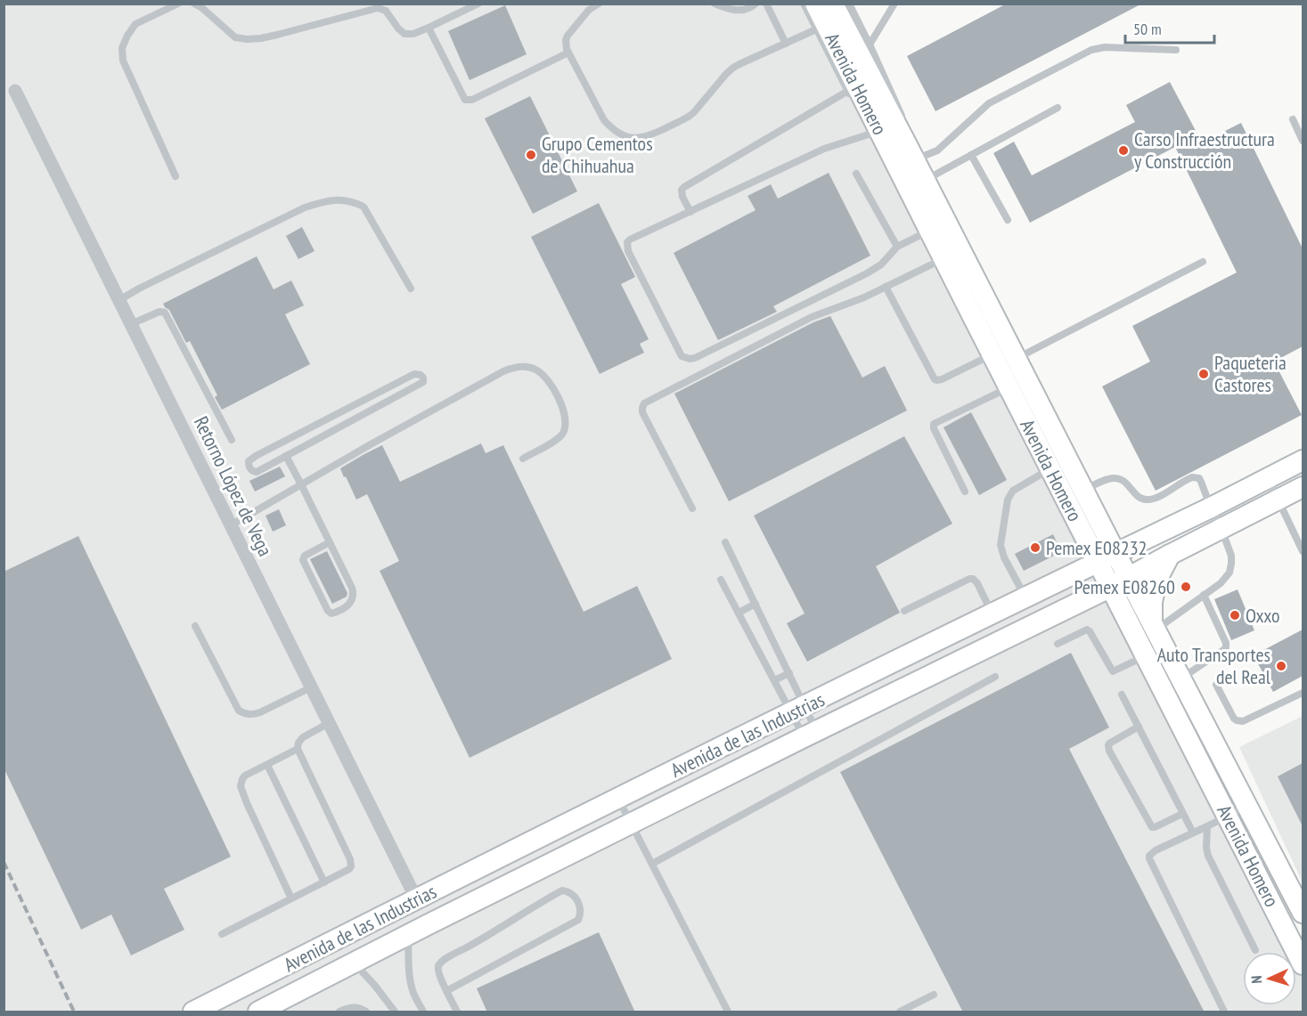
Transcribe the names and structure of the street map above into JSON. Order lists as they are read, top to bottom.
{
  "streets": {
    "main road": ["Avenida Homero", "Avenida de las Industrias"],
    "street": ["Retorno López de Vega"]
  },
  "crossings": [
    ["Avenida Homero", "Avenida de las Industrias"],
    ["Retorno López de Vega", "Avenida de las Industrias"]
  ],
  "places": [
    "Carso Infraestructura y Construcción",
    "Grupo Cementos de Chihuahua",
    "Paqueteria Castores",
    "Pemex E08232",
    "Pemex E08260",
    "Oxxo",
    "Auto Transportes del Real"
  ],
  "scale_bar": "50 m",
  "north": "left"
}
